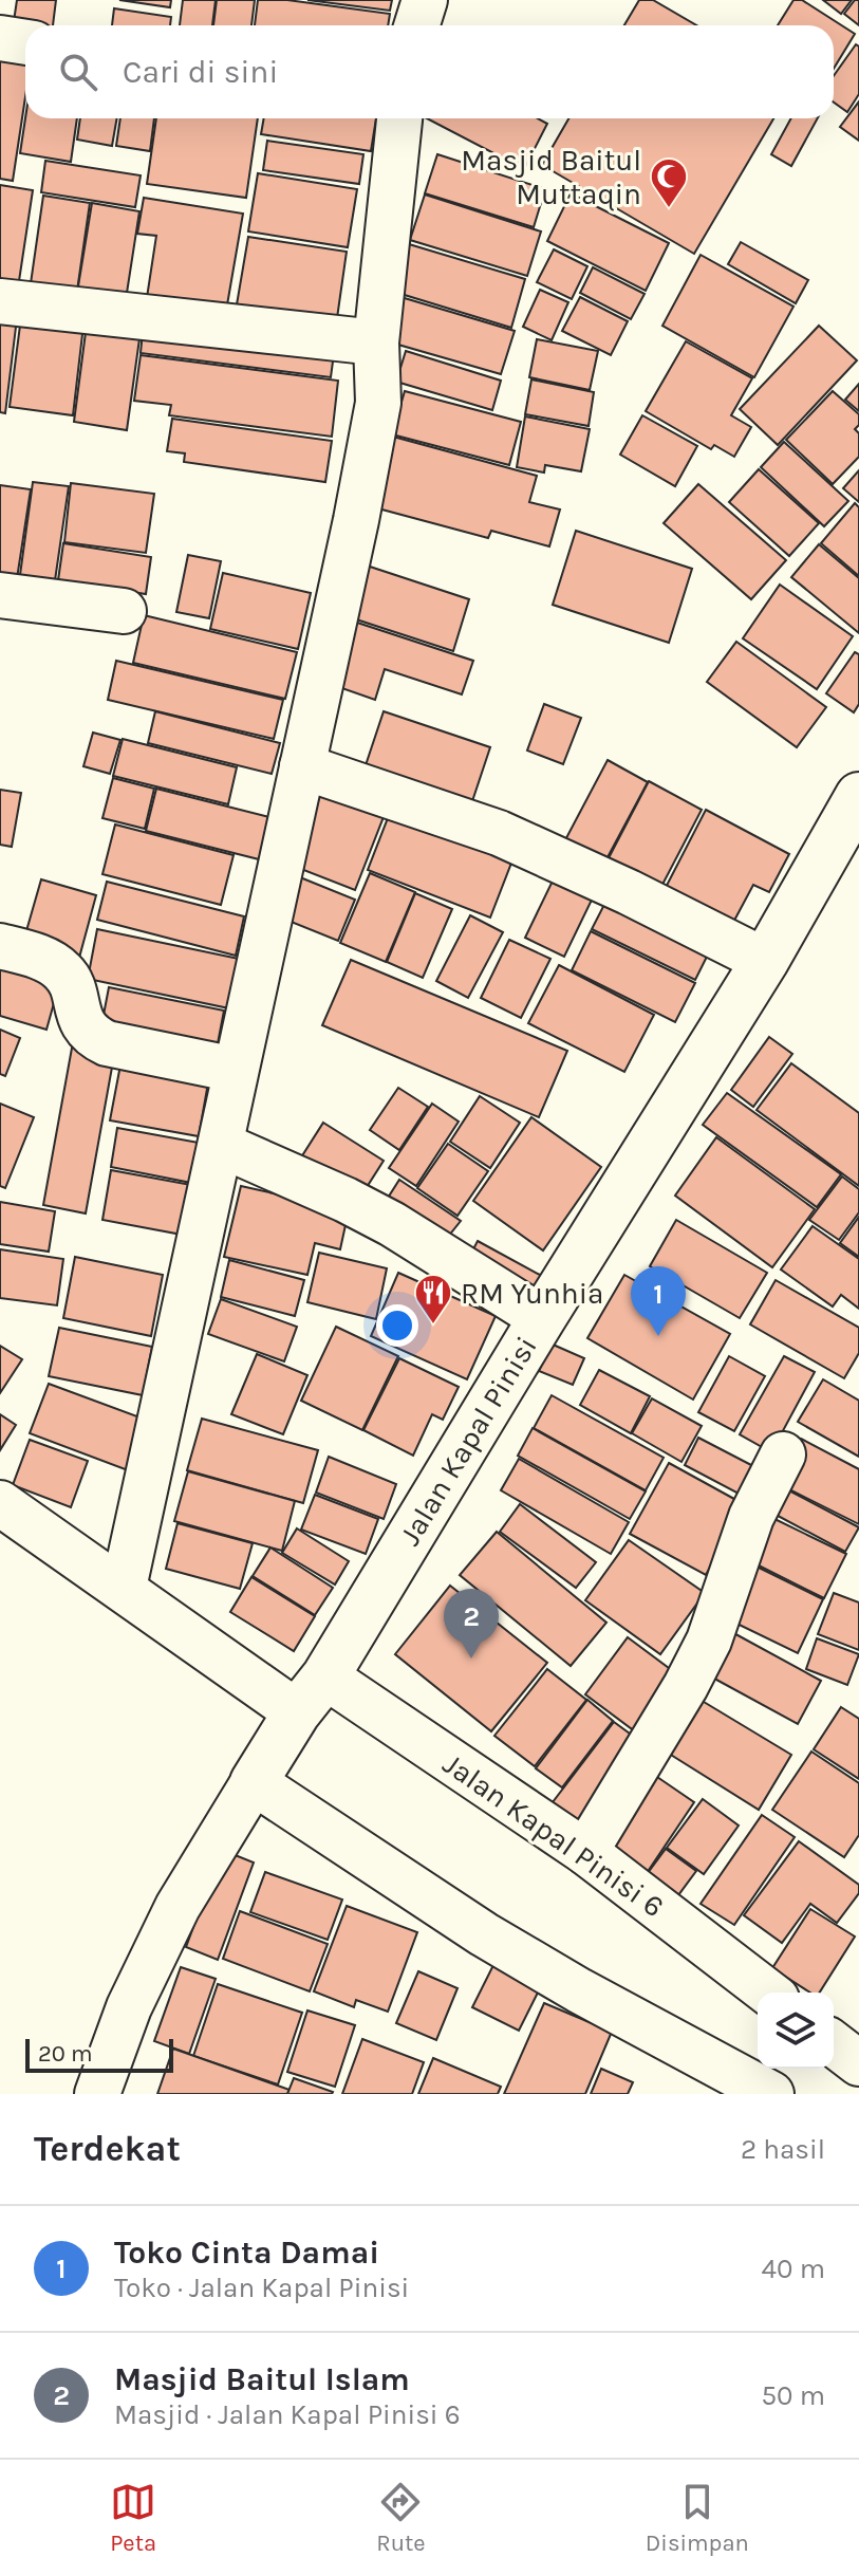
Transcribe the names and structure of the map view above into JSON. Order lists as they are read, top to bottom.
{
  "streets": {
    "street": ["Jalan Kapal Pinisi", "Jalan Kapal Pinisi 6"]
  },
  "crossings": [
    ["Jalan Kapal Pinisi", "Jalan Kapal Pinisi 6"]
  ],
  "places": {
    "mosque": ["Masjid Baitul Muttaqin"],
    "restaurant": ["RM Yunhia"]
  },
  "scale_bar": "20 m",
  "page": {
    "search": "Cari di sini",
    "pins": ["1", "2"],
    "scale": "20 m",
    "heading": ["Terdekat", "2 hasil"],
    "list": [
      {
        "mark": "1",
        "name": "Toko Cinta Damai",
        "note": "Toko · Jalan Kapal Pinisi",
        "value": "40 m"
      },
      {
        "mark": "2",
        "name": "Masjid Baitul Islam",
        "note": "Masjid · Jalan Kapal Pinisi 6",
        "value": "50 m"
      }
    ],
    "nav": ["Peta", "Rute", "Disimpan"]
  }
}
